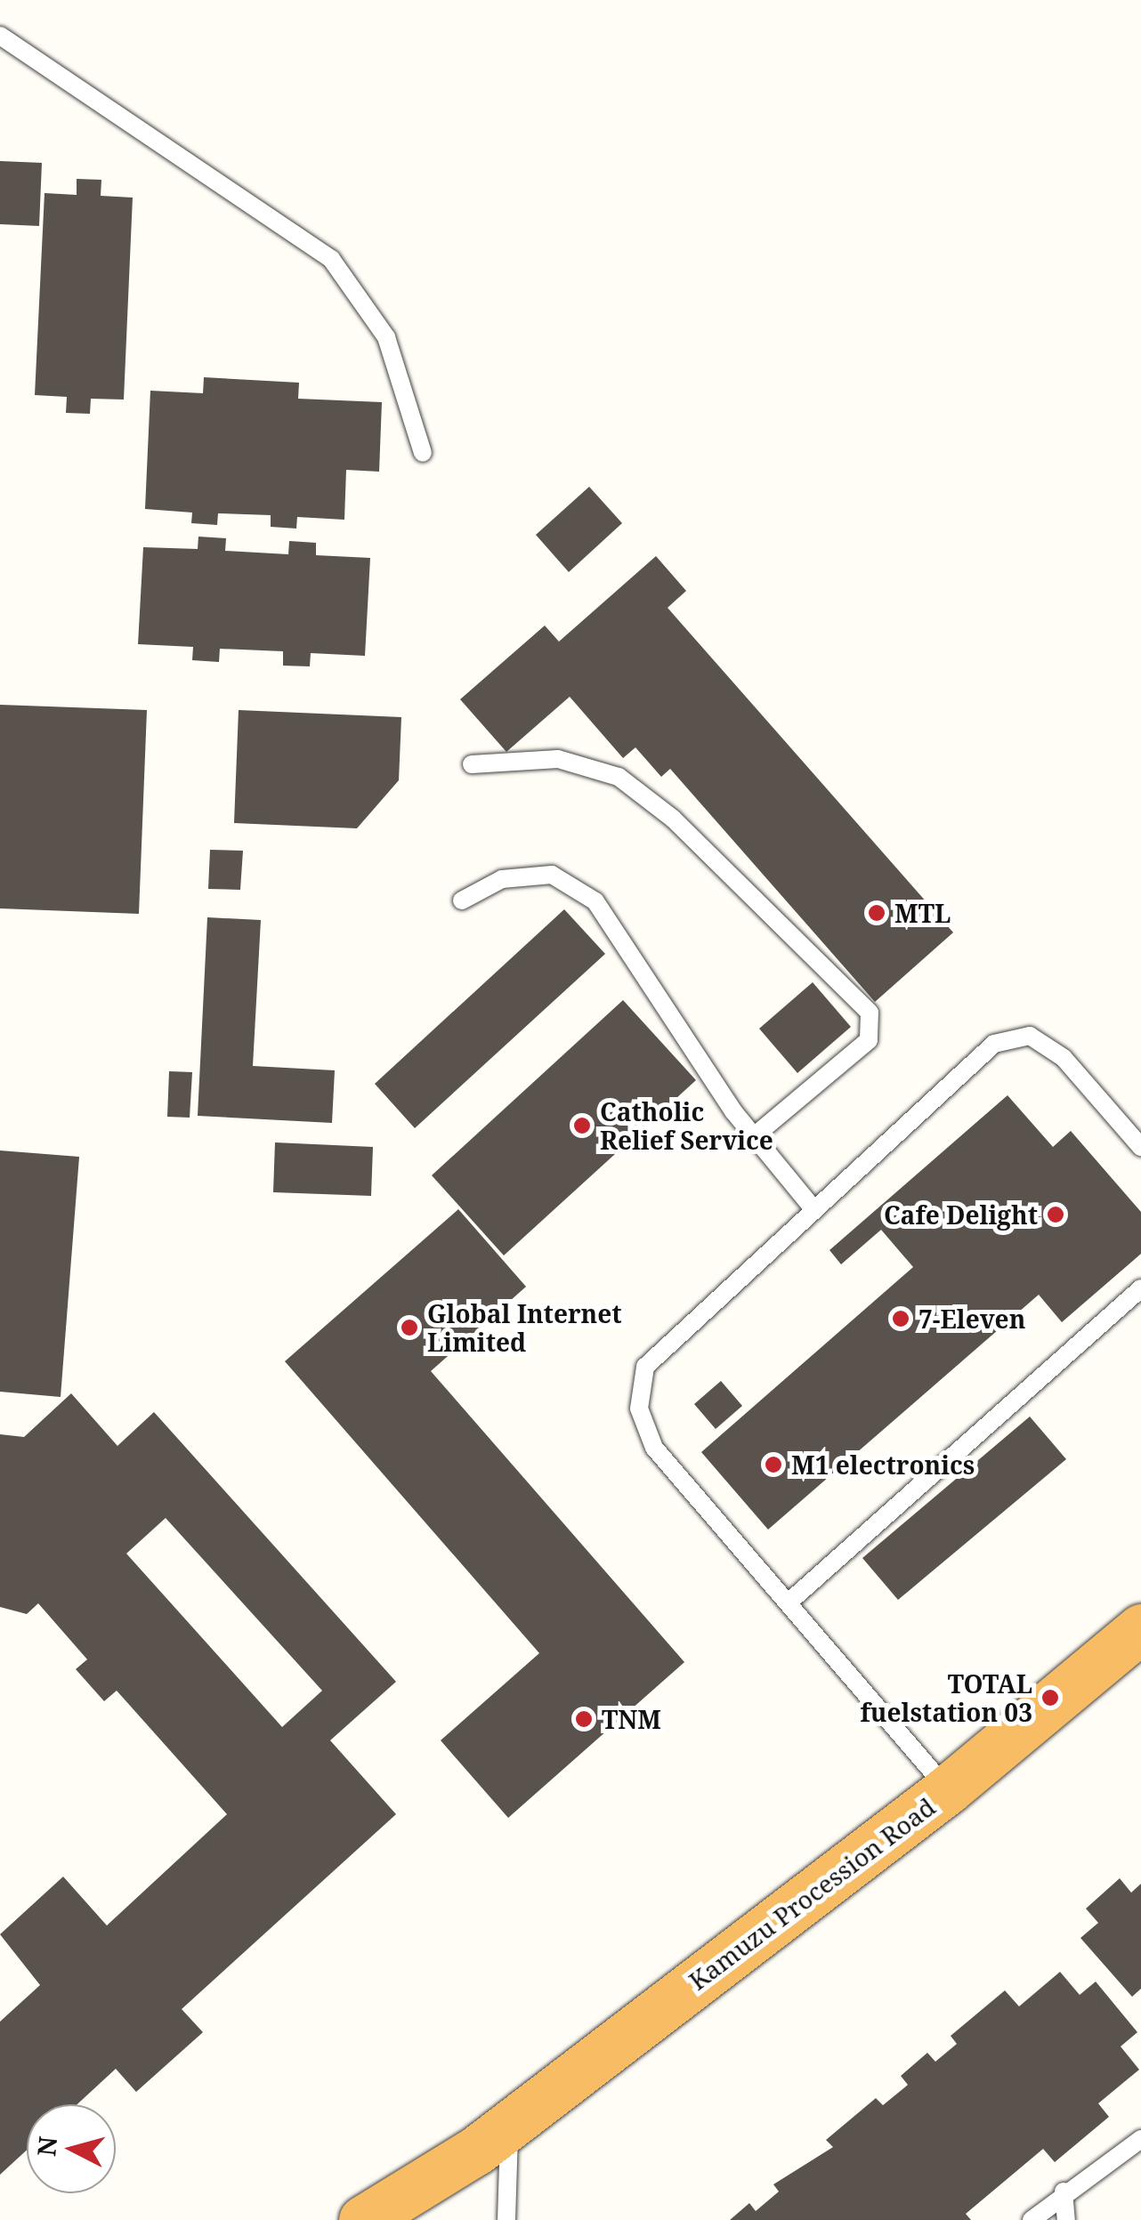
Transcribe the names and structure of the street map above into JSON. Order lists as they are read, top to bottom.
{
  "streets": {
    "highway": ["Kamuzu Procession Road"]
  },
  "places": [
    "MTL",
    "Catholic Relief Service",
    "Cafe Delight",
    "7-Eleven",
    "Global Internet Limited",
    "M1 electronics",
    "TOTAL fuelstation 03",
    "TNM"
  ],
  "north": "left"
}
